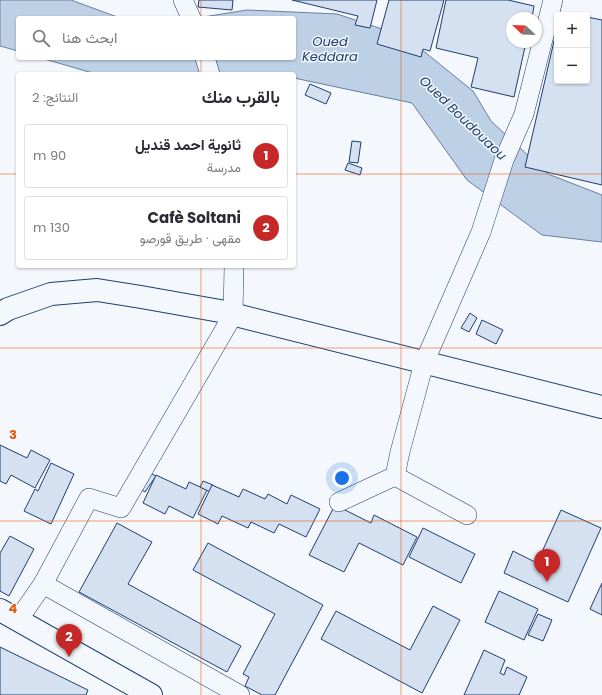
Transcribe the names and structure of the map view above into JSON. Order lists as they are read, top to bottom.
{
  "water": ["Oued Keddara", "Oued Boudouaou"],
  "north": "top left",
  "page": {
    "map_buttons": ["+", "−"],
    "search": "ابحث هنا",
    "heading": ["بالقرب منك", "النتائج: 2"],
    "list": [
      {
        "mark": "1",
        "name": "ثانوية احمد قنديل",
        "note": "مدرسة",
        "value": "90 m"
      },
      {
        "mark": "2",
        "name": "Cafè Soltani",
        "note": "مقهى · طريق قورصو",
        "value": "130 m"
      }
    ],
    "pins": ["1", "2"]
  },
  "grid": {
    "rows": ["3", "4"]
  }
}
